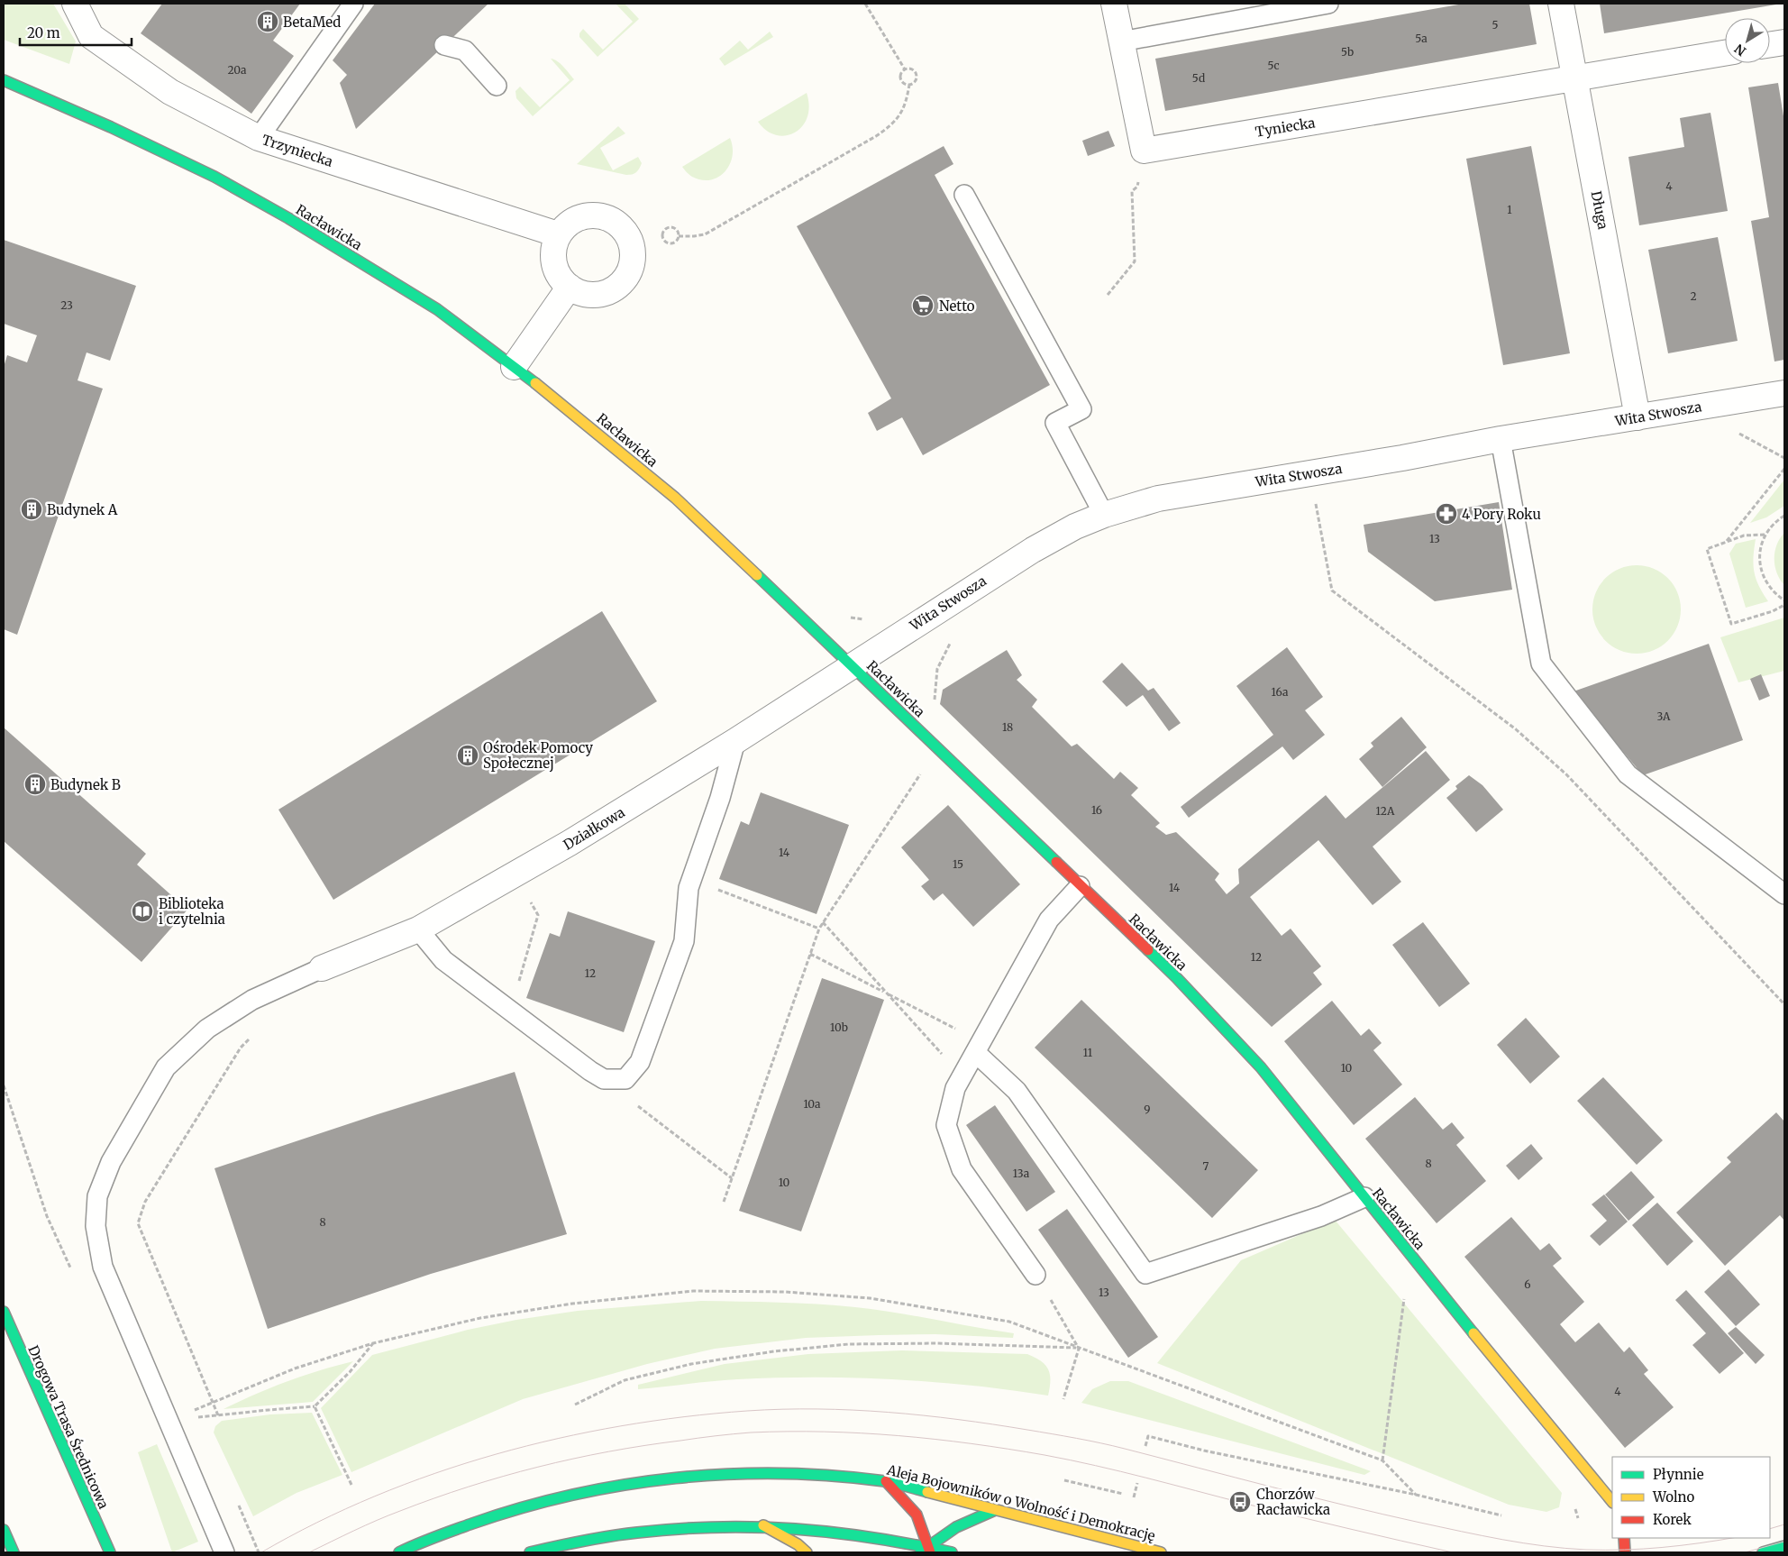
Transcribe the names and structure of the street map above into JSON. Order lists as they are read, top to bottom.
{
  "streets": {
    "street": [
      "Tyniecka",
      "Trzyniecka",
      "Długa",
      "Racławicka",
      "Wita Stwosza",
      "Działkowa",
      "Drogowa Trasa Średnicowa",
      "Aleja Bojowników o Wolność i Demokrację"
    ]
  },
  "crossings": [
    ["Tyniecka", "Długa"],
    ["Długa", "Wita Stwosza"],
    ["Racławicka", "Wita Stwosza"],
    ["Racławicka", "Działkowa"],
    ["Wita Stwosza", "Działkowa"]
  ],
  "places": {
    "building": [
      "BetaMed",
      "Budynek A",
      "Ośrodek Pomocy Społecznej",
      "Budynek B"
    ],
    "supermarket": ["Netto"],
    "pharmacy": ["4 Pory Roku"],
    "library": ["Biblioteka i czytelnia"],
    "bus stop": ["Chorzów Racławicka"]
  },
  "house_numbers": [
    "5",
    "5a",
    "5b",
    "5c",
    "20a",
    "5d",
    "4",
    "1",
    "2",
    "23",
    "13",
    "16a",
    "3A",
    "18",
    "16",
    "12A",
    "14",
    "15",
    "14",
    "12",
    "12",
    "10b",
    "11",
    "10",
    "10a",
    "9",
    "8",
    "7",
    "13a",
    "10",
    "8",
    "6",
    "13",
    "4"
  ],
  "legend": ["Płynnie", "Wolno", "Korek"],
  "scale_bar": "20 m",
  "north": "bottom left"
}
